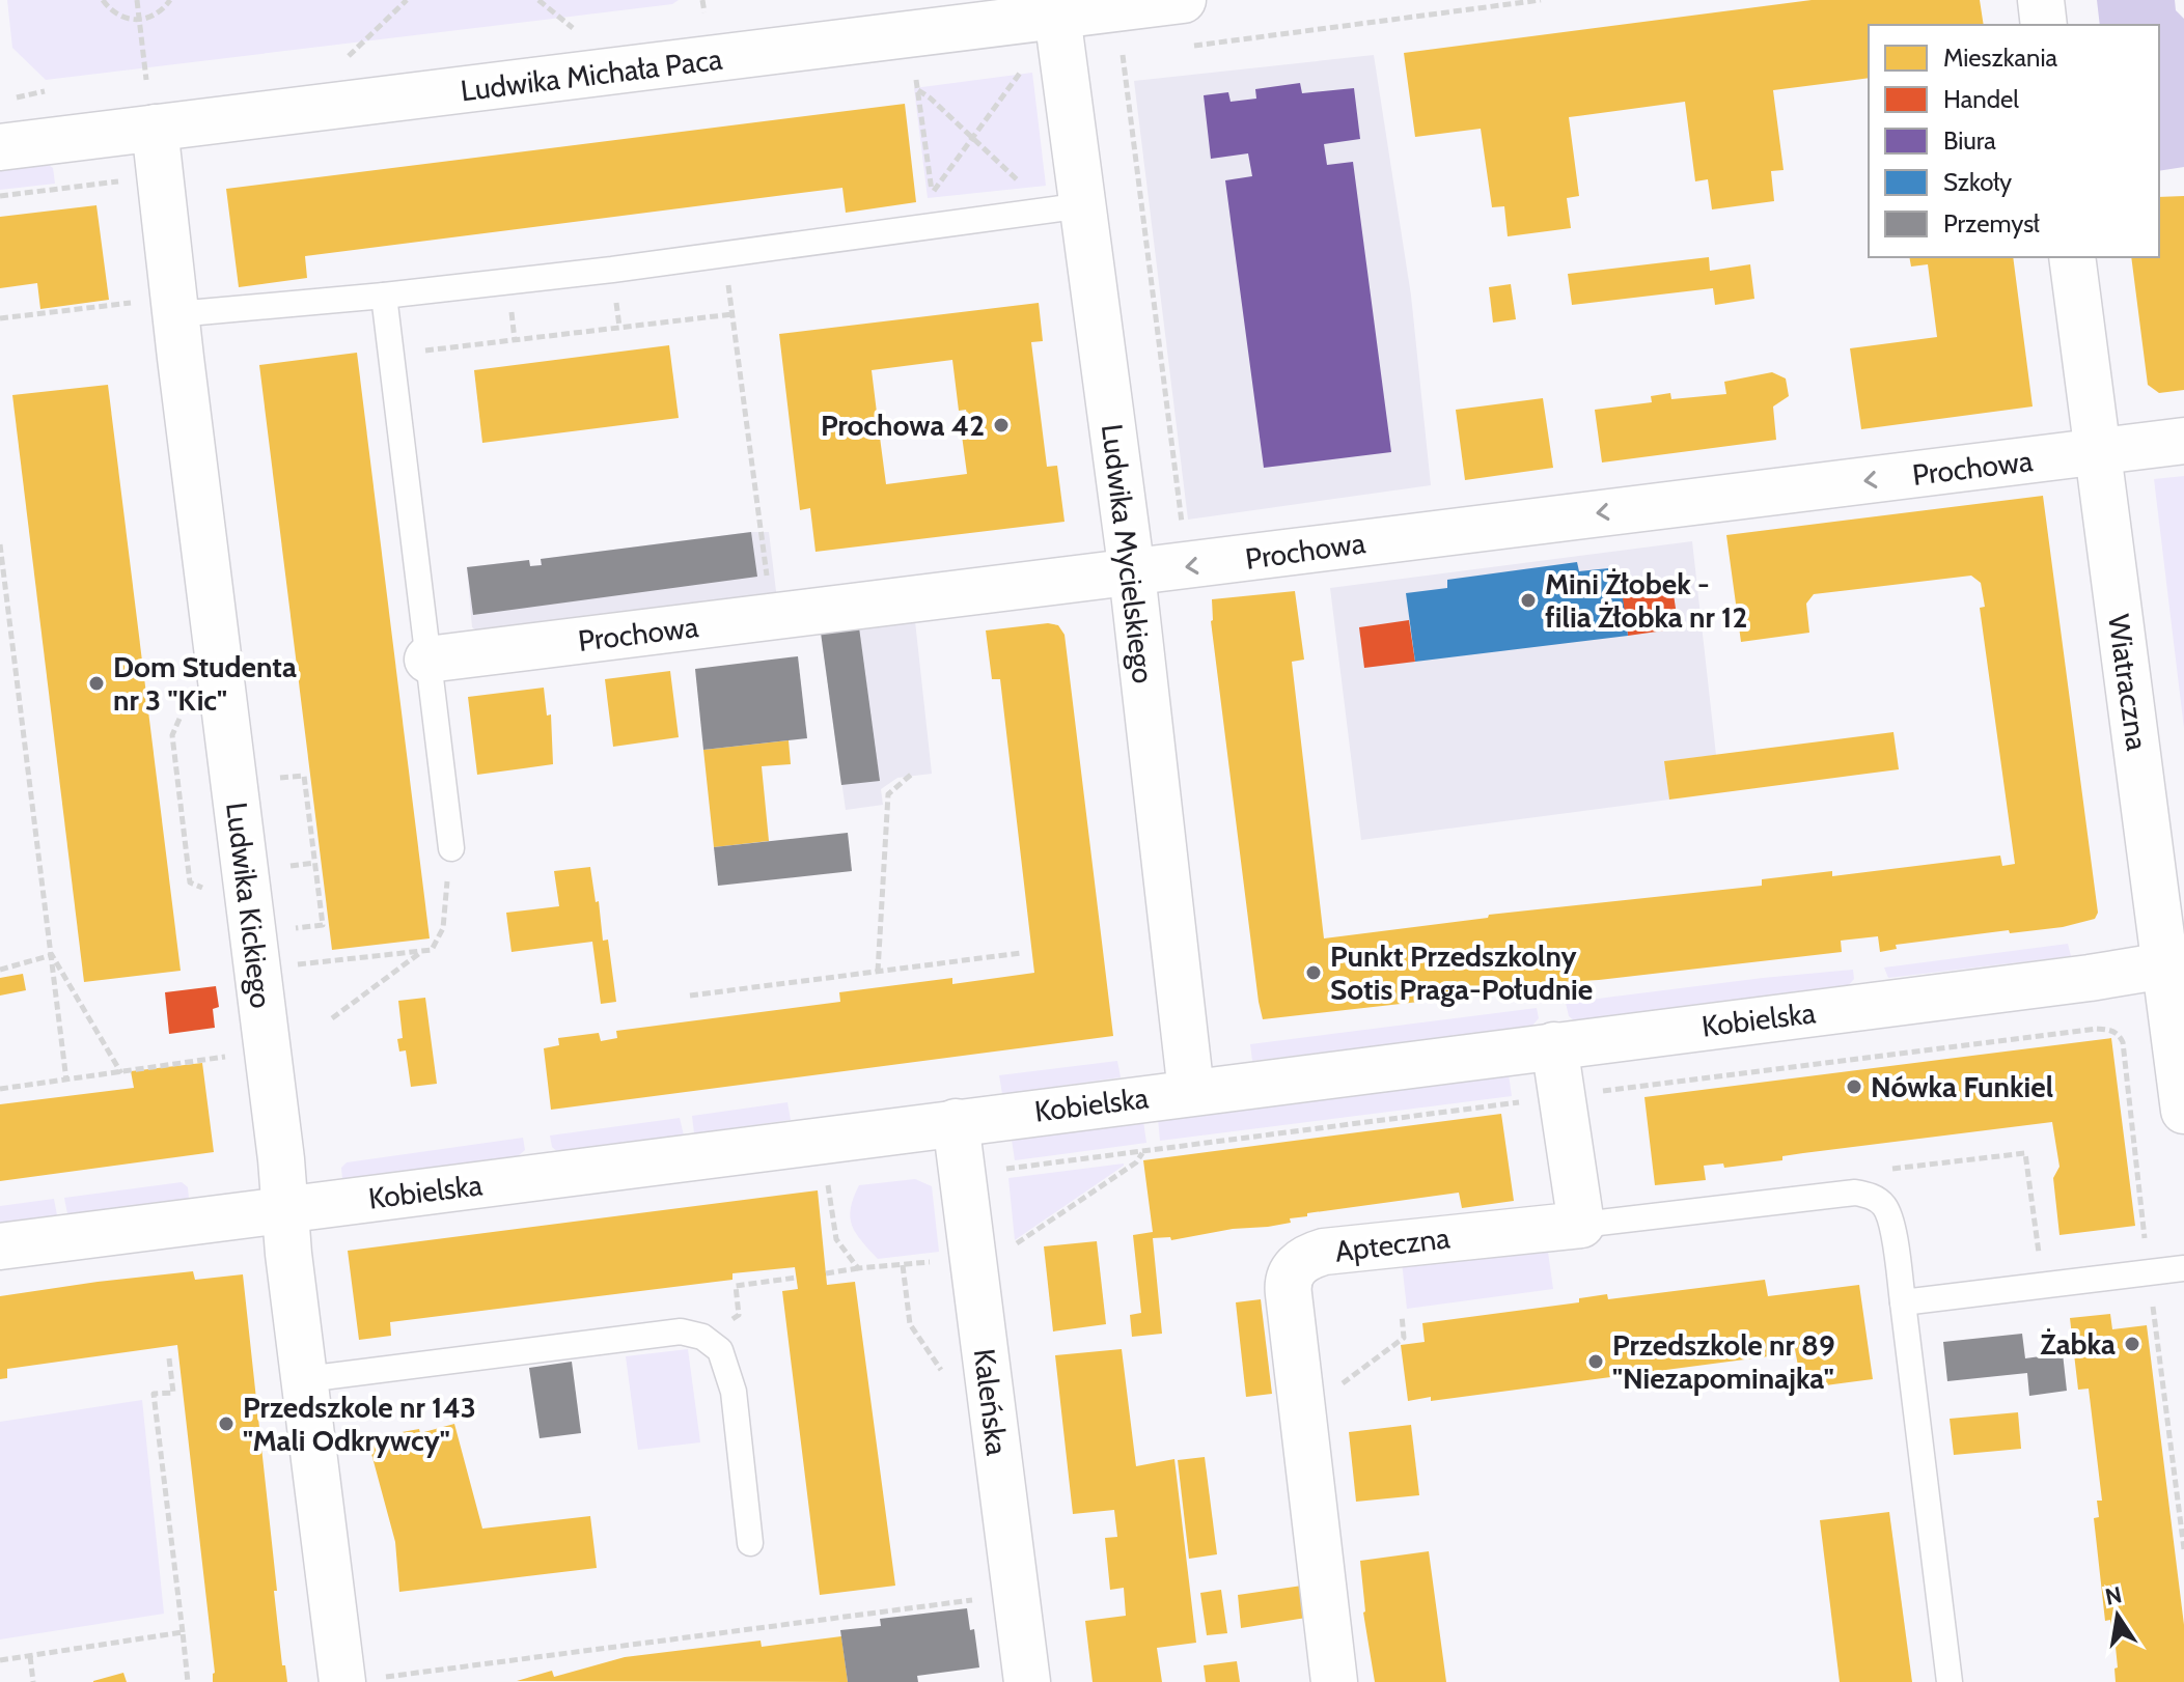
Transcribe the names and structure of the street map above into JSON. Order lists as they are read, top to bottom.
{
  "streets": {
    "street": [
      "Ludwika Michała Paca",
      "Prochowa",
      "Ludwika Mycielskiego",
      "Wiatraczna",
      "Ludwika Kickiego",
      "Kobielska",
      "Apteczna",
      "Kaleńska"
    ]
  },
  "crossings": [
    ["Ludwika Michała Paca", "Ludwika Mycielskiego"],
    ["Ludwika Michała Paca", "Ludwika Kickiego"],
    ["Prochowa", "Ludwika Mycielskiego"],
    ["Prochowa", "Wiatraczna"],
    ["Ludwika Mycielskiego", "Kobielska"],
    ["Wiatraczna", "Kobielska"],
    ["Ludwika Kickiego", "Kobielska"],
    ["Kobielska", "Kaleńska"]
  ],
  "one_way": ["Prochowa"],
  "places": [
    "Prochowa 42",
    "Mini Żłobek - filia Żłobka nr 12",
    "Dom Studenta nr 3 \"Kic\"",
    "Punkt Przedszkolny Sotis Praga-Południe",
    "Nówka Funkiel",
    "Żabka",
    "Przedszkole nr 89 \"Niezapominajka\"",
    "Przedszkole nr 143 \"Mali Odkrywcy\""
  ],
  "legend": [
    "Mieszkania",
    "Handel",
    "Biura",
    "Szkoły",
    "Przemysł"
  ],
  "north": "top"
}
